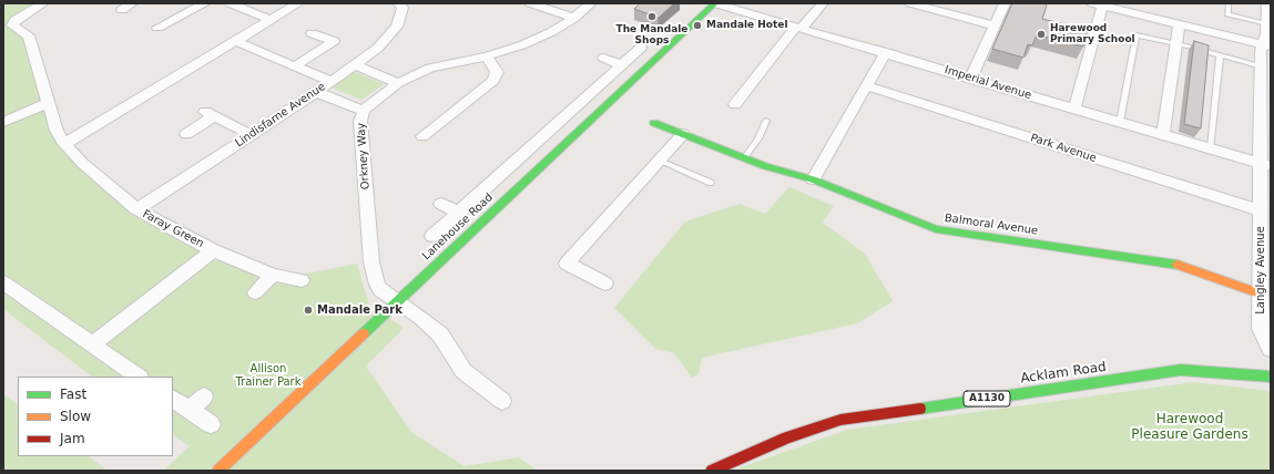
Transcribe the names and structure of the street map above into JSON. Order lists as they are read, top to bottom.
{
  "streets": {
    "street": [
      "Imperial Avenue",
      "Lindisfarne Avenue",
      "Park Avenue",
      "Orkney Way",
      "Balmoral Avenue",
      "Lanehouse Road",
      "Faray Green",
      "Langley Avenue",
      "Acklam Road",
      "A1130"
    ]
  },
  "crossings": [
    ["Imperial Avenue", "Lanehouse Road"],
    ["Imperial Avenue", "Langley Avenue"],
    ["Lindisfarne Avenue", "Faray Green"],
    ["Park Avenue", "Langley Avenue"],
    ["Orkney Way", "Lanehouse Road"],
    ["Balmoral Avenue", "Langley Avenue"]
  ],
  "parks": ["Allison Trainer Park", "Harewood Pleasure Gardens"],
  "places": [
    "The Mandale Shops",
    "Mandale Hotel",
    "Harewood Primary School",
    "Mandale Park"
  ],
  "legend": ["Fast", "Slow", "Jam"]
}
